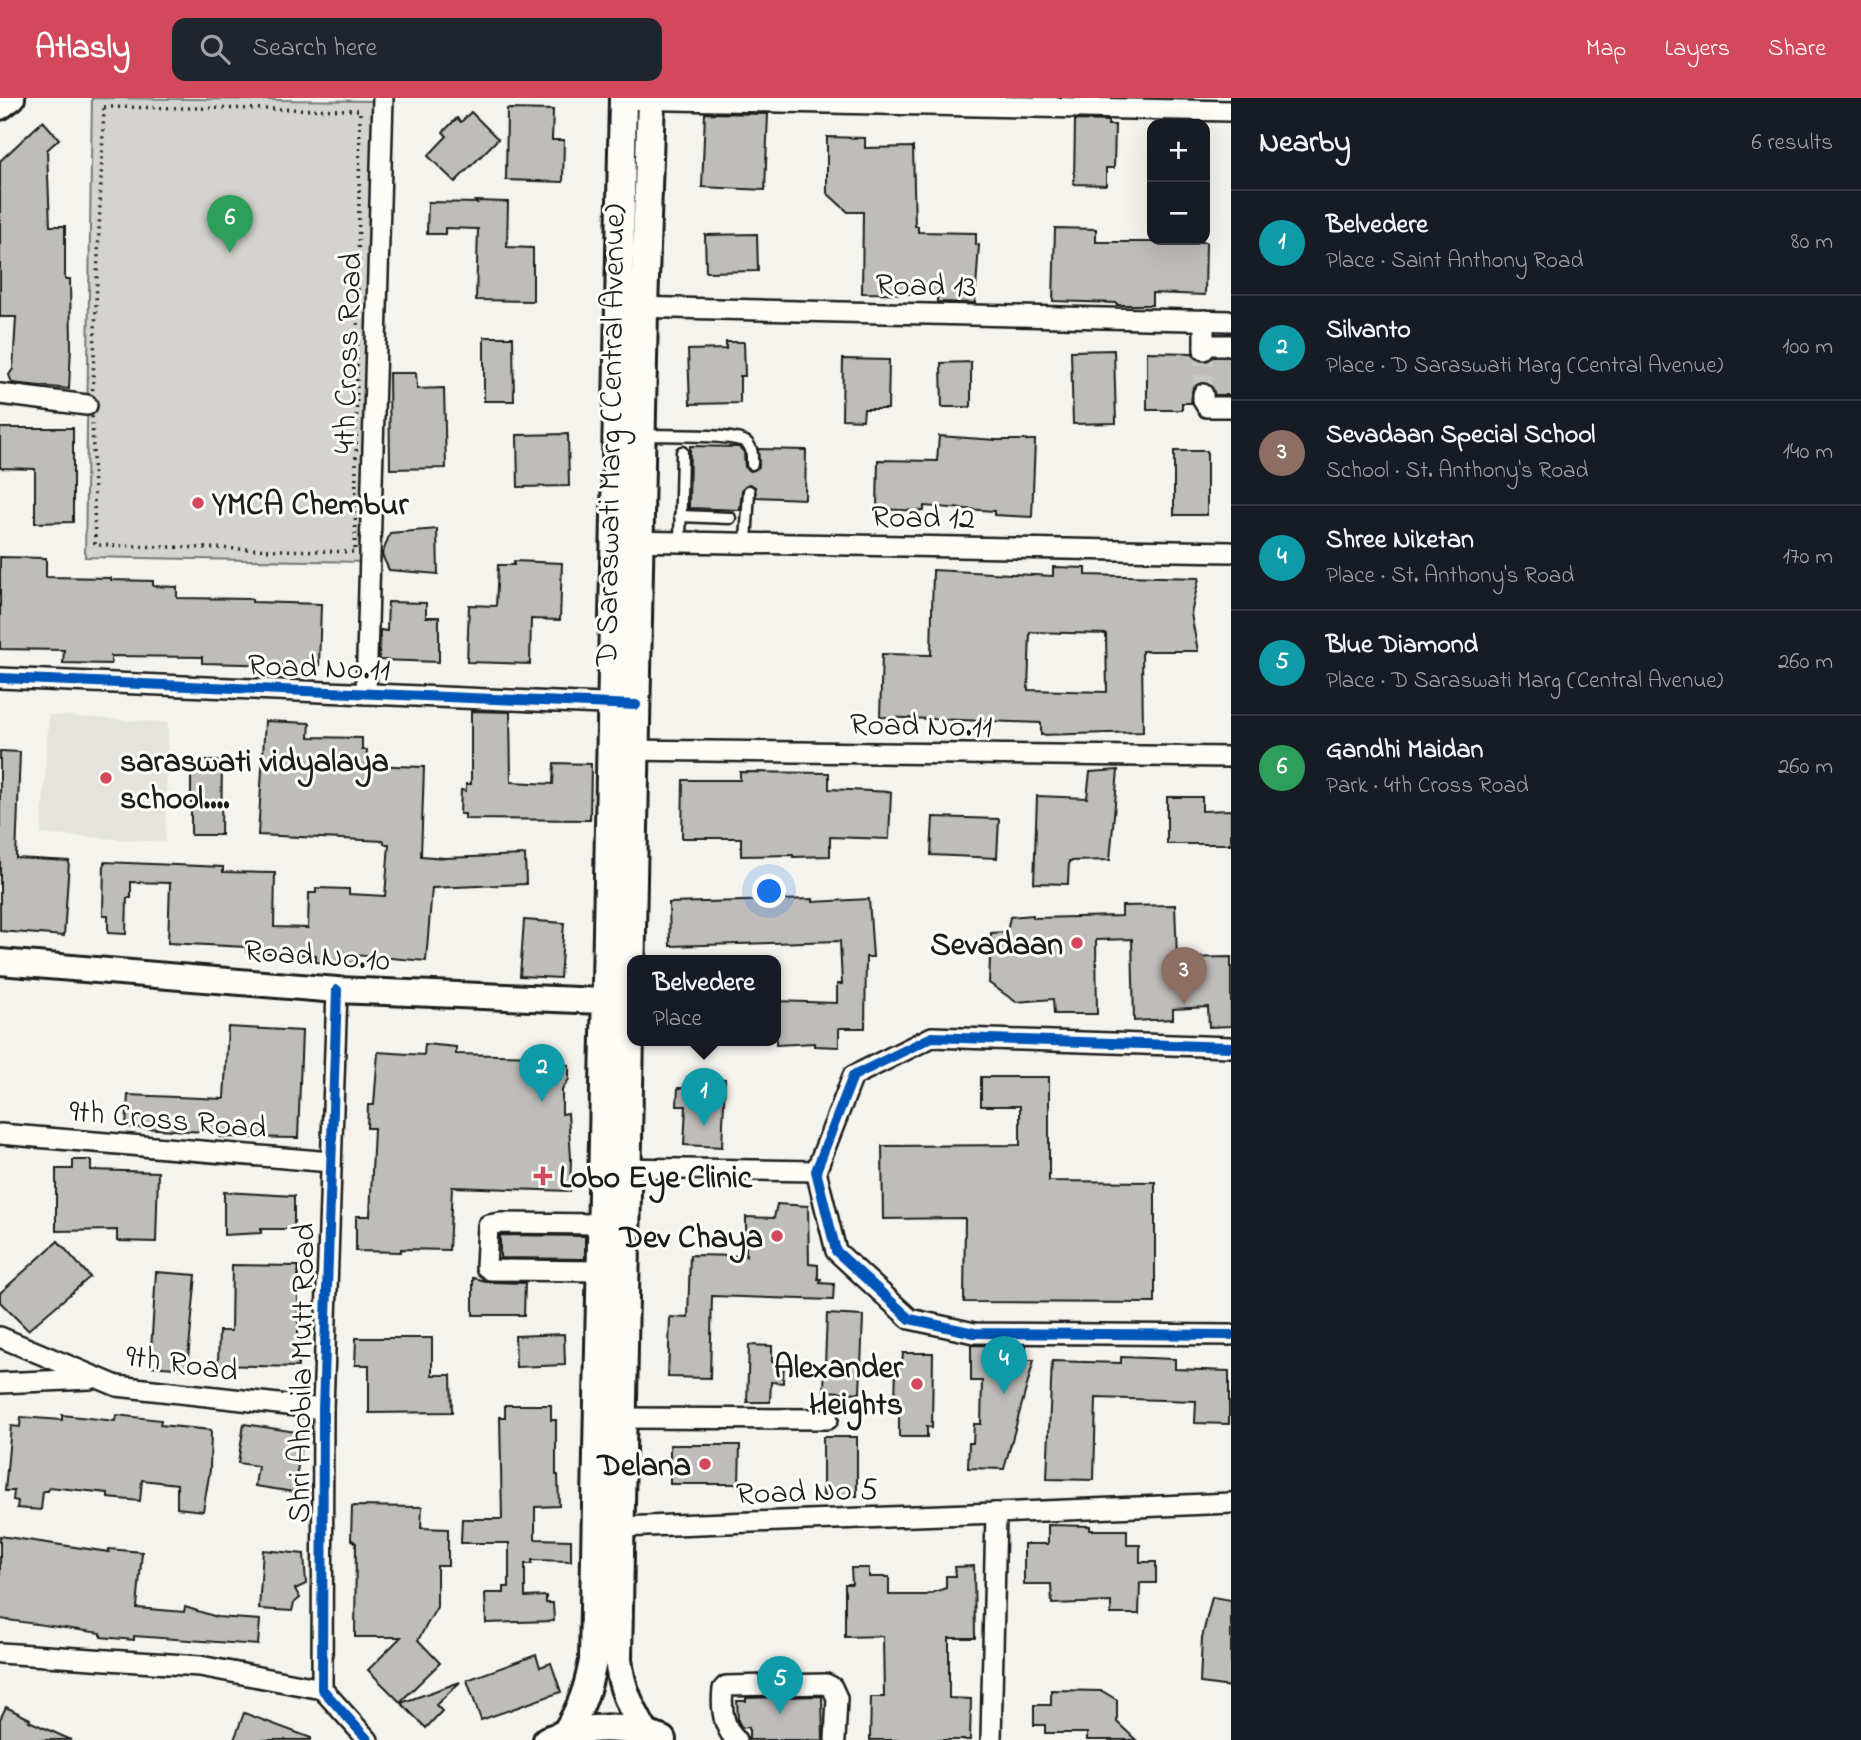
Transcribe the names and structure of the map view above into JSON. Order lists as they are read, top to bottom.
{
  "streets": {
    "main road": ["D Saraswati Marg (Central Avenue)"],
    "street": [
      "Road 13",
      "4th Cross Road",
      "Road 12",
      "Road No.11",
      "Road No.10",
      "9th Cross Road",
      "9th Road",
      "Shri Ahobila Mutt Road",
      "Road No 5"
    ]
  },
  "crossings": [
    ["Road 13", "D Saraswati Marg (Central Avenue)"],
    ["4th Cross Road", "Road No.11"],
    ["D Saraswati Marg (Central Avenue)", "Road 12"],
    ["D Saraswati Marg (Central Avenue)", "Road No.11"],
    ["D Saraswati Marg (Central Avenue)", "Road No.10"],
    ["D Saraswati Marg (Central Avenue)", "Road No 5"],
    ["Road No.10", "Shri Ahobila Mutt Road"],
    ["9th Cross Road", "Shri Ahobila Mutt Road"],
    ["9th Road", "Shri Ahobila Mutt Road"]
  ],
  "places": {
    "other": [
      "YMCA Chembur",
      "saraswati vidyalaya school....",
      "Sevadaan",
      "Dev Chaya",
      "Alexander Heights",
      "Delana"
    ],
    "health": ["Lobo Eye Clinic"]
  },
  "page": {
    "header": "Atlasly",
    "search": "Search here",
    "nav": ["Map", "Layers", "Share"],
    "heading": ["Nearby", "6 results"],
    "map_buttons": ["+", "−"],
    "list": [
      {
        "mark": "1",
        "name": "Belvedere",
        "note": "Place · Saint Anthony Road",
        "value": "80 m"
      },
      {
        "mark": "2",
        "name": "Silvanto",
        "note": "Place · D Saraswati Marg (Central Avenue)",
        "value": "100 m"
      },
      {
        "mark": "3",
        "name": "Sevadaan Special School",
        "note": "School · St. Anthony's Road",
        "value": "140 m"
      },
      {
        "mark": "4",
        "name": "Shree Niketan",
        "note": "Place · St. Anthony's Road",
        "value": "170 m"
      },
      {
        "mark": "5",
        "name": "Blue Diamond",
        "note": "Place · D Saraswati Marg (Central Avenue)",
        "value": "260 m"
      },
      {
        "mark": "6",
        "name": "Gandhi Maidan",
        "note": "Park · 4th Cross Road",
        "value": "260 m"
      }
    ],
    "pins": [
      "6",
      "3",
      "2",
      "1",
      "4",
      "5"
    ],
    "popup": ["Belvedere", "Place"]
  }
}
